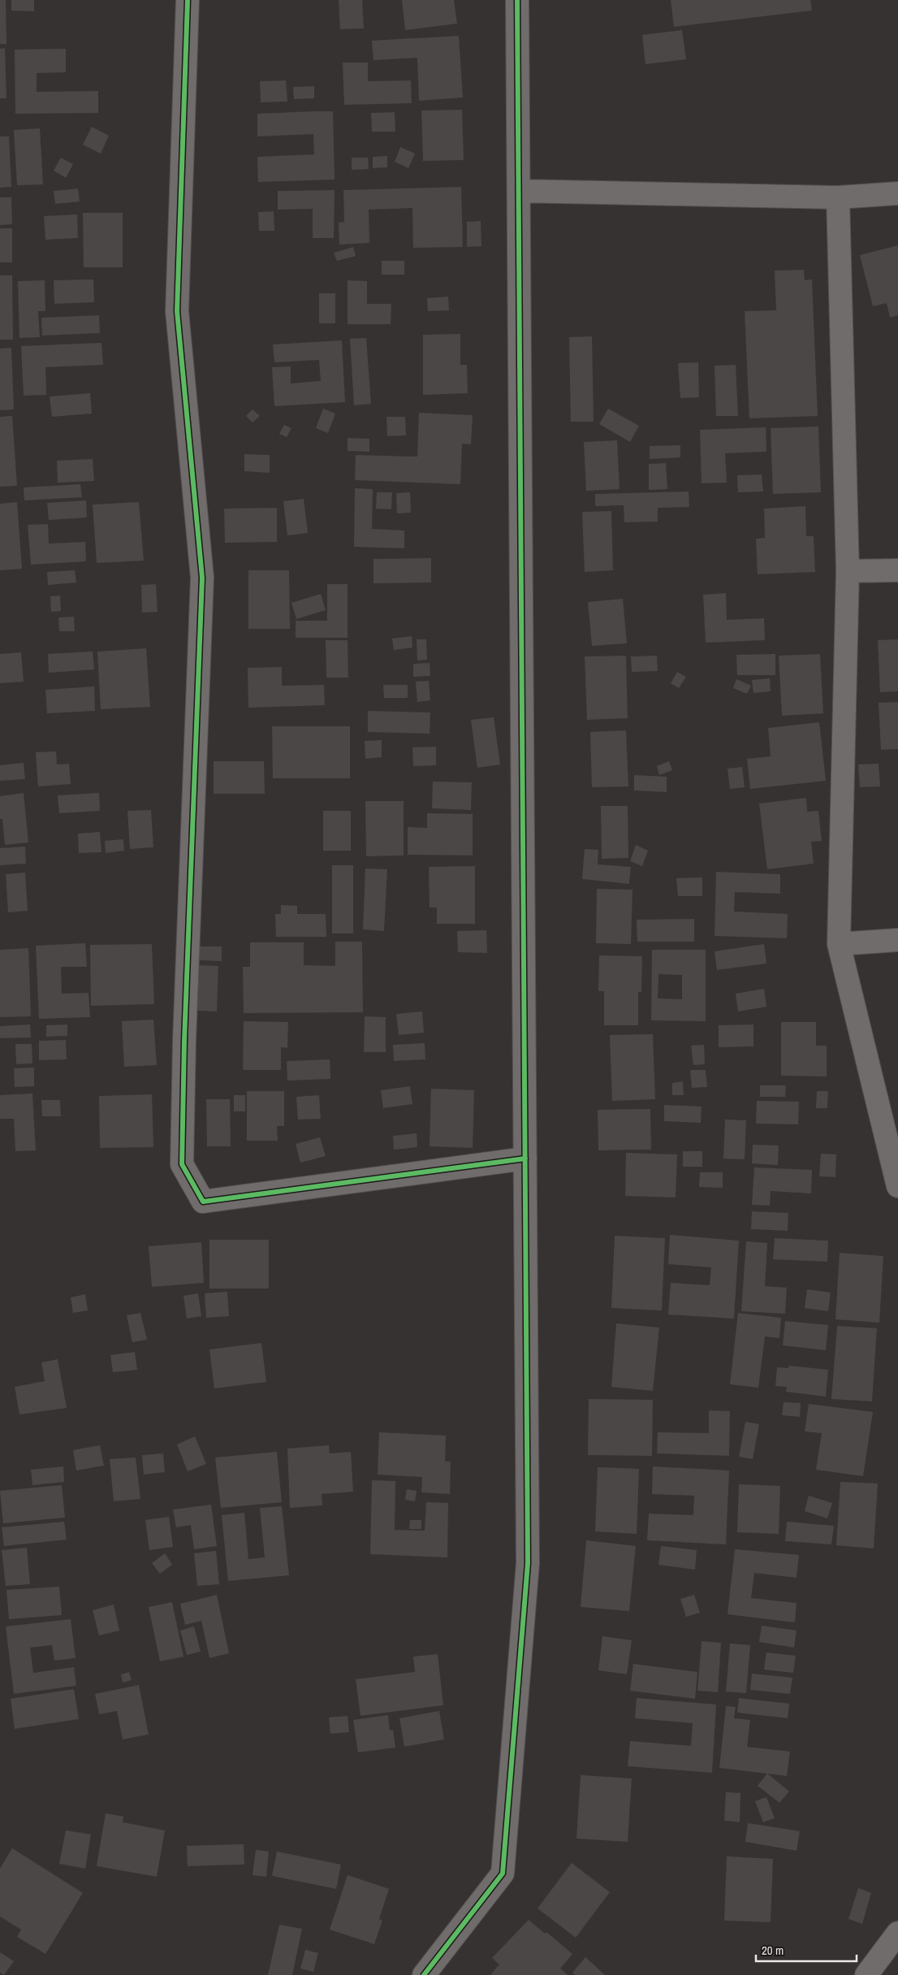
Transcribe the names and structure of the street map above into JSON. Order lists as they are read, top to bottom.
{
  "scale_bar": "20 m"
}
